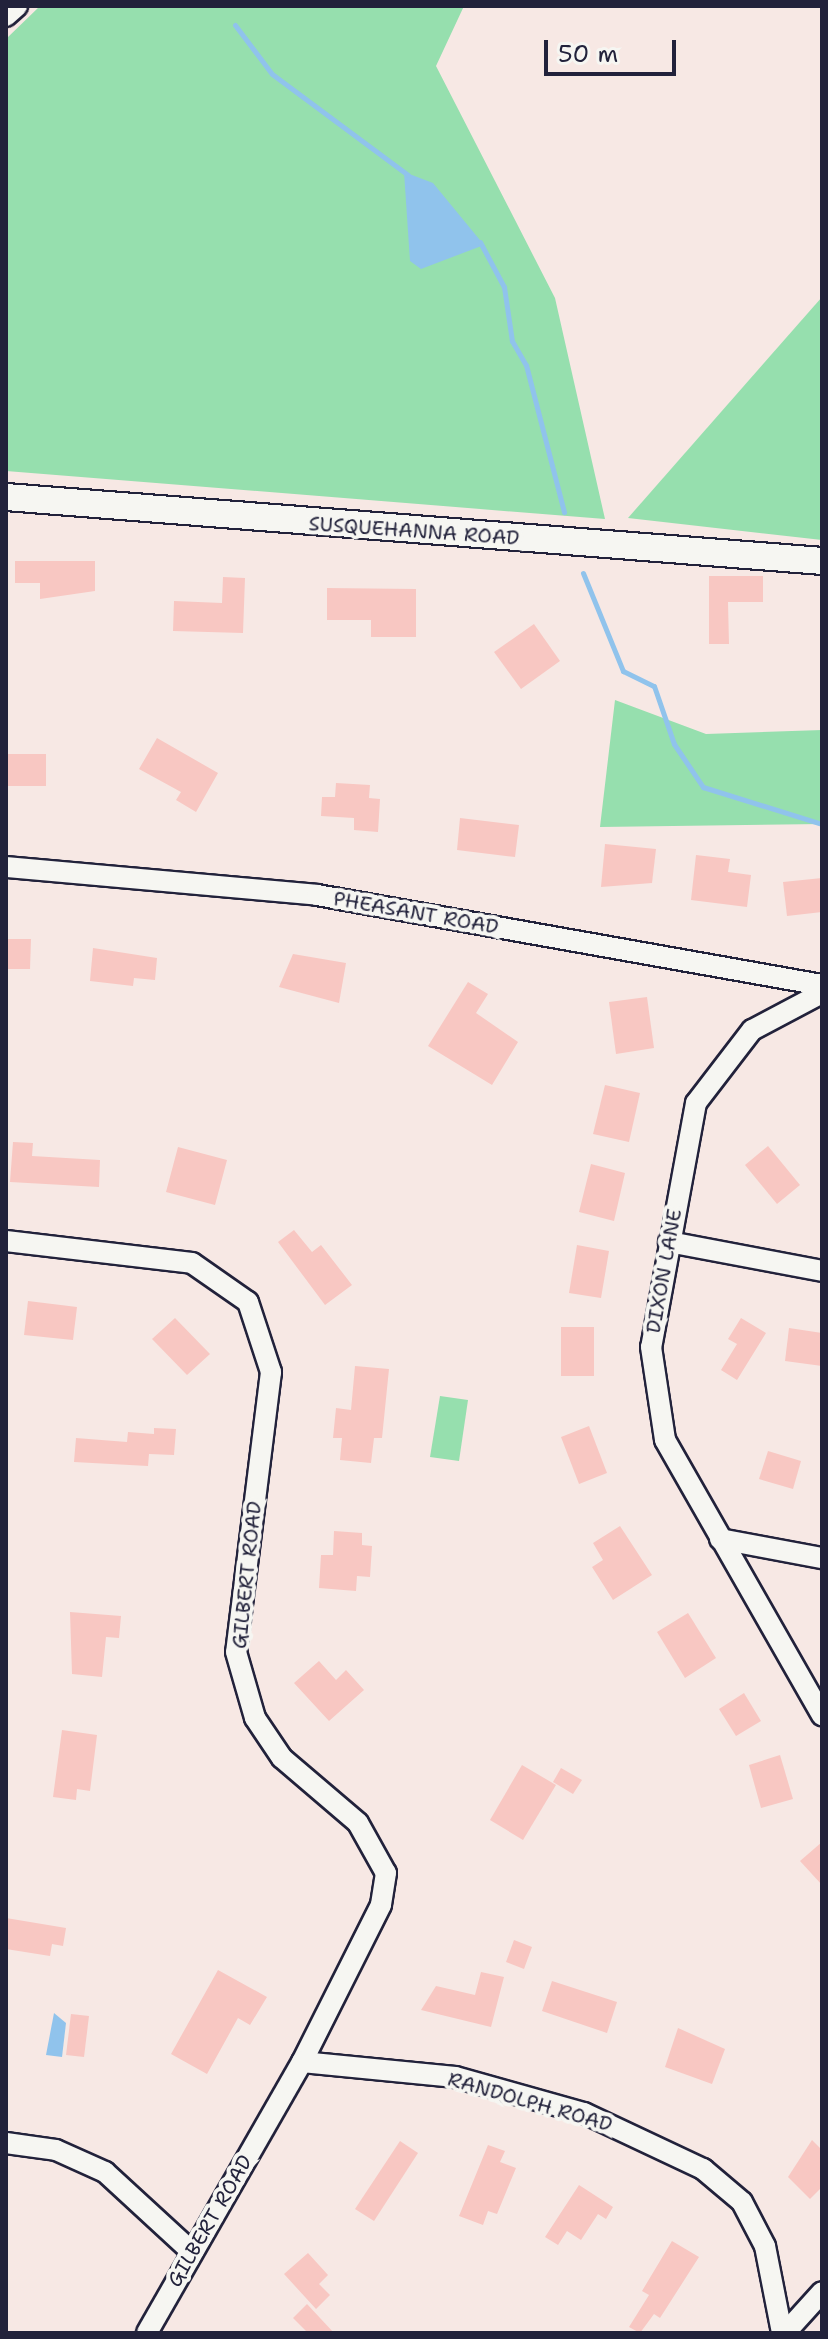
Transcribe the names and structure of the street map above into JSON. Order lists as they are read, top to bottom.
{
  "streets": {
    "main road": ["SUSQUEHANNA ROAD"],
    "street": [
      "PHEASANT ROAD",
      "DIXON LANE",
      "GILBERT ROAD",
      "RANDOLPH ROAD"
    ]
  },
  "crossings": [
    ["GILBERT ROAD", "RANDOLPH ROAD"]
  ],
  "scale_bar": "50 m"
}
